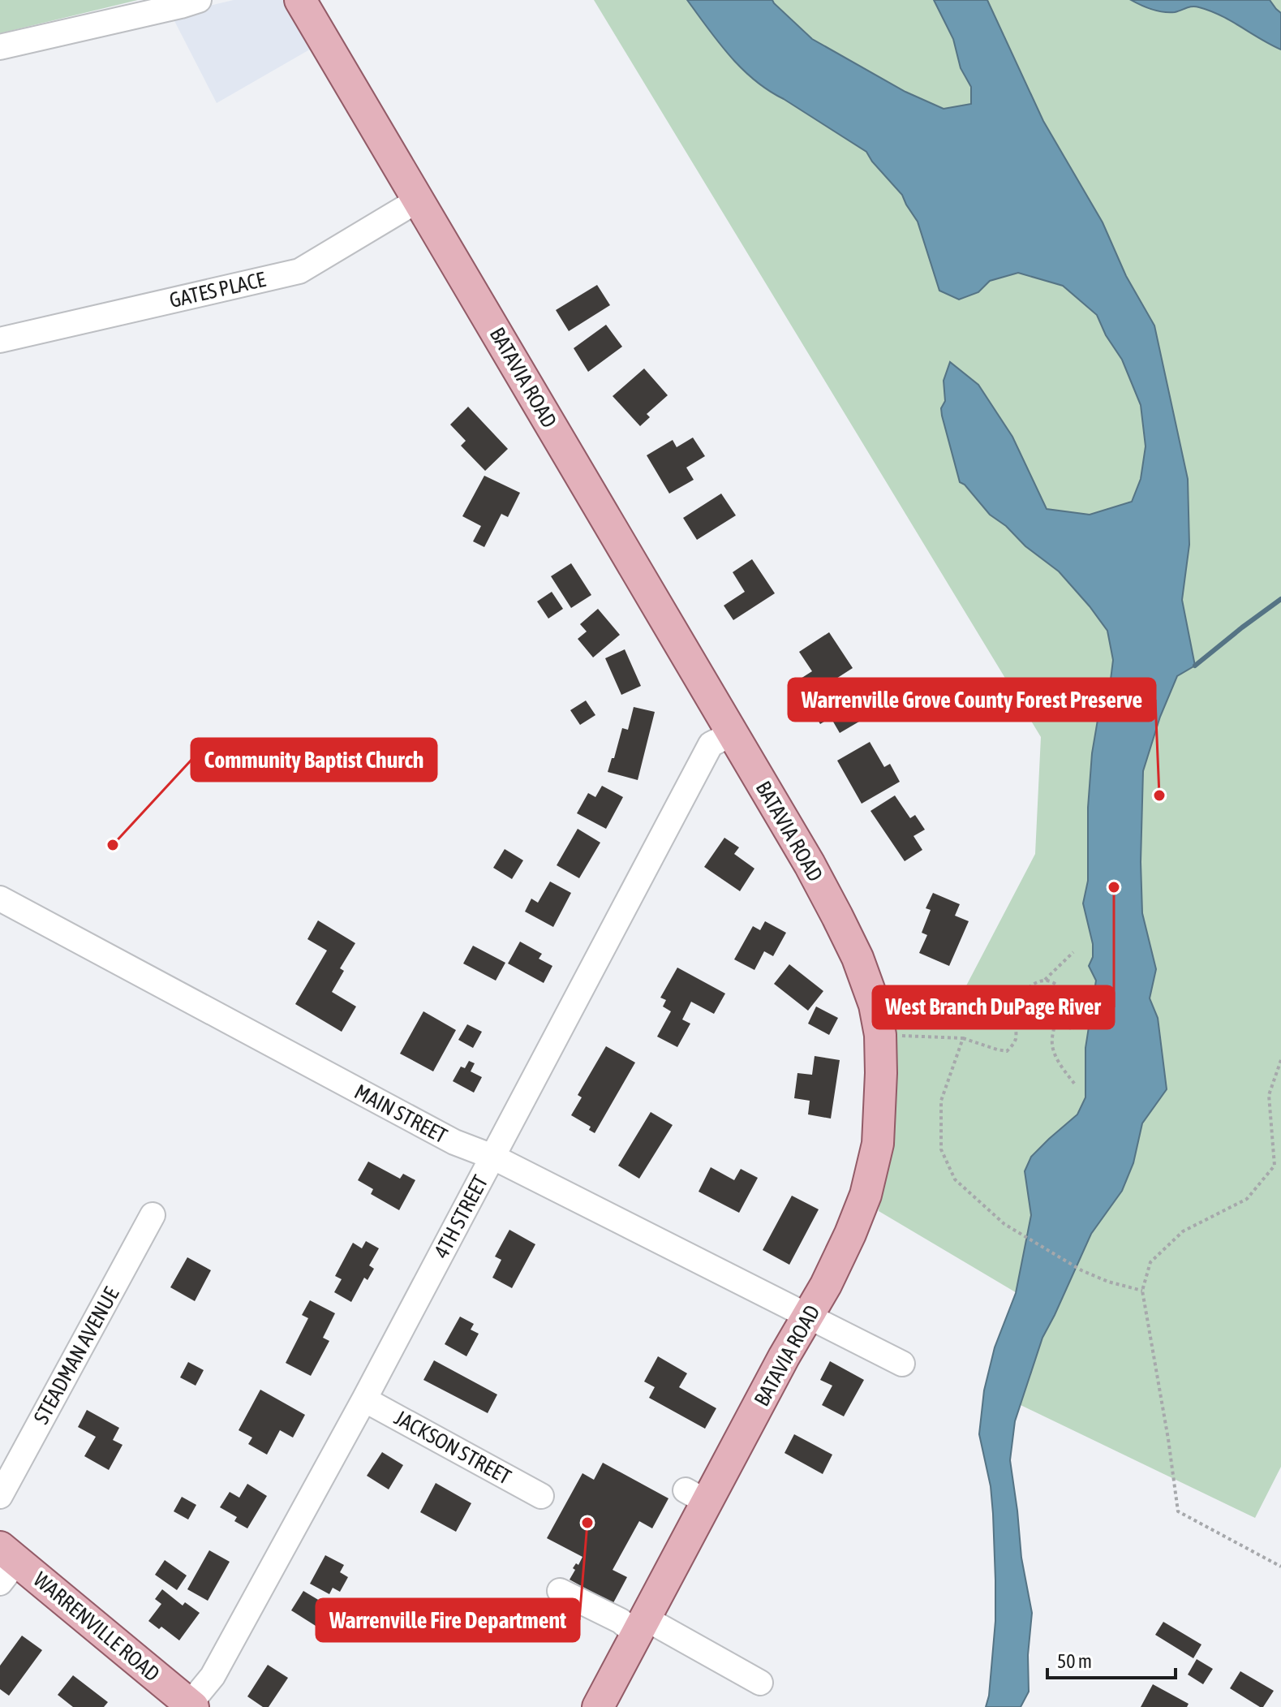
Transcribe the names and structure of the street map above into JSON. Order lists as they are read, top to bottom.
{
  "streets": {
    "main road": ["BATAVIA ROAD", "WARRENVILLE ROAD"],
    "street": [
      "GATES PLACE",
      "MAIN STREET",
      "4TH STREET",
      "STEADMAN AVENUE",
      "JACKSON STREET"
    ]
  },
  "crossings": [
    ["GATES PLACE", "BATAVIA ROAD"],
    ["BATAVIA ROAD", "MAIN STREET"],
    ["BATAVIA ROAD", "4TH STREET"],
    ["MAIN STREET", "4TH STREET"],
    ["4TH STREET", "JACKSON STREET"],
    ["4TH STREET", "WARRENVILLE ROAD"]
  ],
  "places": [
    "Warrenville Grove County Forest Preserve",
    "Community Baptist Church",
    "West Branch DuPage River",
    "Warrenville Fire Department"
  ],
  "scale_bar": "50 m"
}
